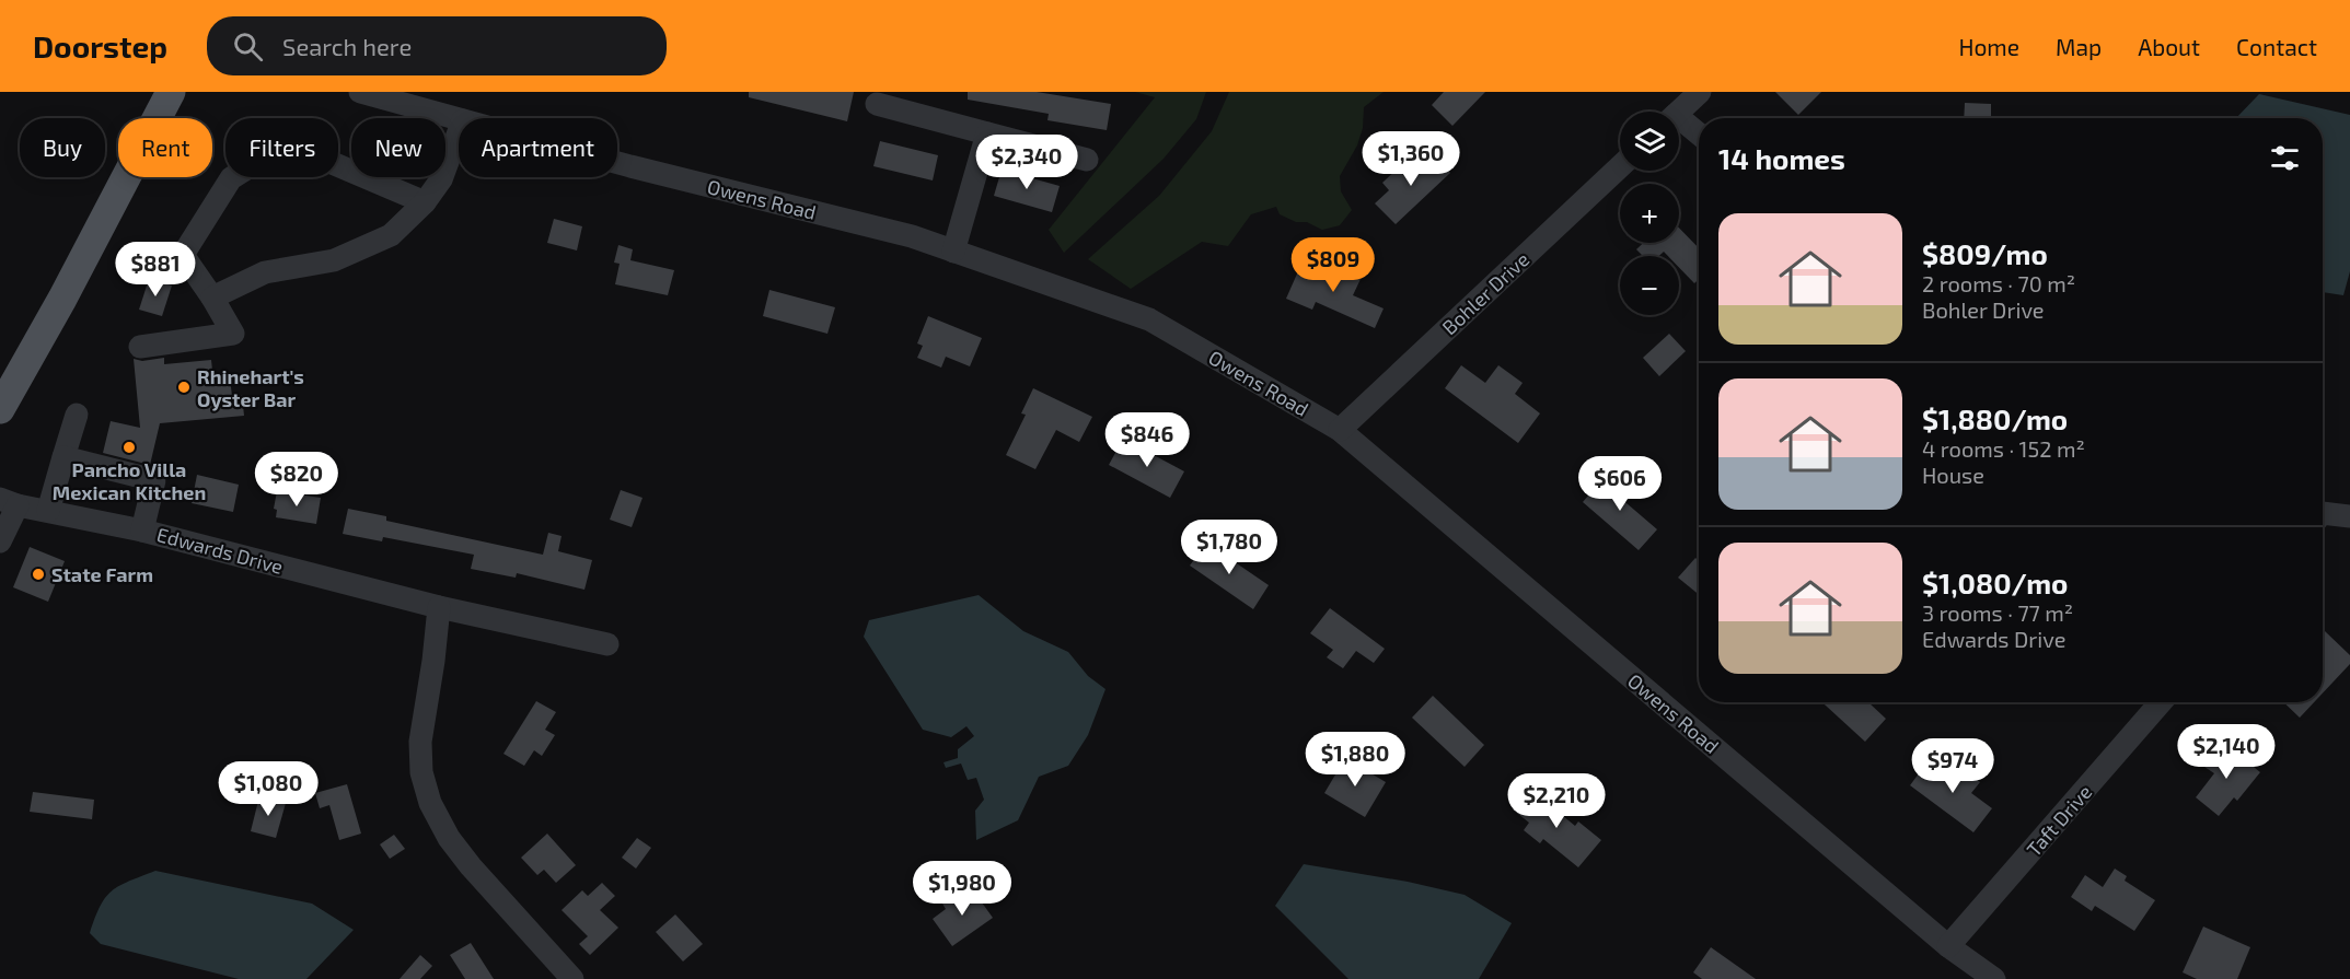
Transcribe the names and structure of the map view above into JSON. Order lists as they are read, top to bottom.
{
  "streets": {
    "street": [
      "Owens Road",
      "Bohler Drive",
      "Edwards Drive",
      "Taft Drive"
    ]
  },
  "crossings": [
    ["Owens Road", "Bohler Drive"],
    ["Owens Road", "Taft Drive"]
  ],
  "places": ["Rhinehart's Oyster Bar", "Pancho Villa Mexican Kitchen", "State Farm"],
  "page": {
    "header": "Doorstep",
    "search": "Search here",
    "nav": [
      "Home",
      "Map",
      "About",
      "Contact"
    ],
    "map_buttons": ["+", "−"],
    "chip": [
      "Buy",
      "Rent",
      "Filters",
      "New",
      "Apartment"
    ],
    "heading": "14 homes",
    "price": [
      "$1,360",
      "$2,340",
      "$809",
      "$881",
      "$846",
      "$820",
      "$606",
      "$1,780",
      "$2,140",
      "$1,880",
      "$974",
      "$1,080",
      "$2,210",
      "$1,980"
    ],
    "list": [
      {
        "name": "$809/mo",
        "note": "2 rooms · 70 m² · Bohler Drive"
      },
      {
        "name": "$1,880/mo",
        "note": "4 rooms · 152 m² · House"
      },
      {
        "name": "$1,080/mo",
        "note": "3 rooms · 77 m² · Edwards Drive"
      }
    ]
  }
}
